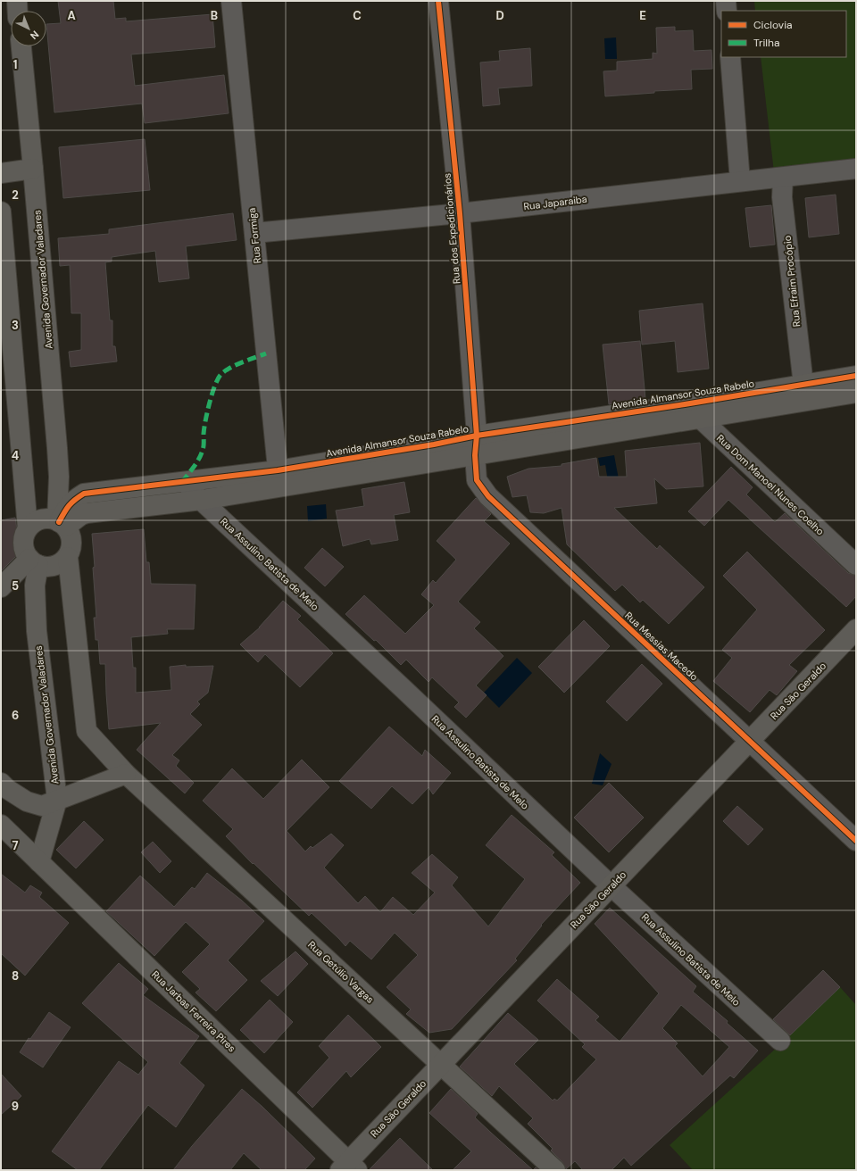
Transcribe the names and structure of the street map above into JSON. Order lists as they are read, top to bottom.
{
  "streets": {
    "street": [
      "Rua Japaraiba",
      "Rua dos Expedicionários",
      "Rua Formiga",
      "Avenida Governador Valadares",
      "Rua Efraim Procópio",
      "Avenida Almansor Souza Rabelo",
      "Rua Dom Manoel Nunes Coelho",
      "Rua Assulino Batista de Melo",
      "Rua Messias Macedo",
      "Rua São Geraldo",
      "Rua Getúlio Vargas",
      "Rua Jarbas Ferreira Pires"
    ]
  },
  "crossings": [
    ["Rua Japaraiba", "Rua dos Expedicionários"],
    ["Rua Japaraiba", "Rua Formiga"],
    ["Rua Japaraiba", "Rua Efraim Procópio"],
    ["Rua dos Expedicionários", "Avenida Almansor Souza Rabelo"],
    ["Rua dos Expedicionários", "Rua Messias Macedo"],
    ["Rua Formiga", "Avenida Almansor Souza Rabelo"],
    ["Avenida Governador Valadares", "Avenida Almansor Souza Rabelo"],
    ["Avenida Governador Valadares", "Rua Getúlio Vargas"],
    ["Avenida Governador Valadares", "Rua Jarbas Ferreira Pires"],
    ["Rua Efraim Procópio", "Avenida Almansor Souza Rabelo"],
    ["Avenida Almansor Souza Rabelo", "Rua Dom Manoel Nunes Coelho"],
    ["Avenida Almansor Souza Rabelo", "Rua Assulino Batista de Melo"],
    ["Avenida Almansor Souza Rabelo", "Rua Messias Macedo"],
    ["Avenida Almansor Souza Rabelo", "Rua Getúlio Vargas"],
    ["Rua Assulino Batista de Melo", "Rua São Geraldo"],
    ["Rua Messias Macedo", "Rua São Geraldo"],
    ["Rua São Geraldo", "Rua Getúlio Vargas"],
    ["Rua São Geraldo", "Rua Jarbas Ferreira Pires"]
  ],
  "legend": ["Ciclovia", "Trilha"],
  "north": "bottom right",
  "grid": {
    "columns": [
      "A",
      "B",
      "C",
      "D",
      "E"
    ],
    "rows": [
      "1",
      "2",
      "3",
      "4",
      "5",
      "6",
      "7",
      "8",
      "9"
    ]
  }
}
